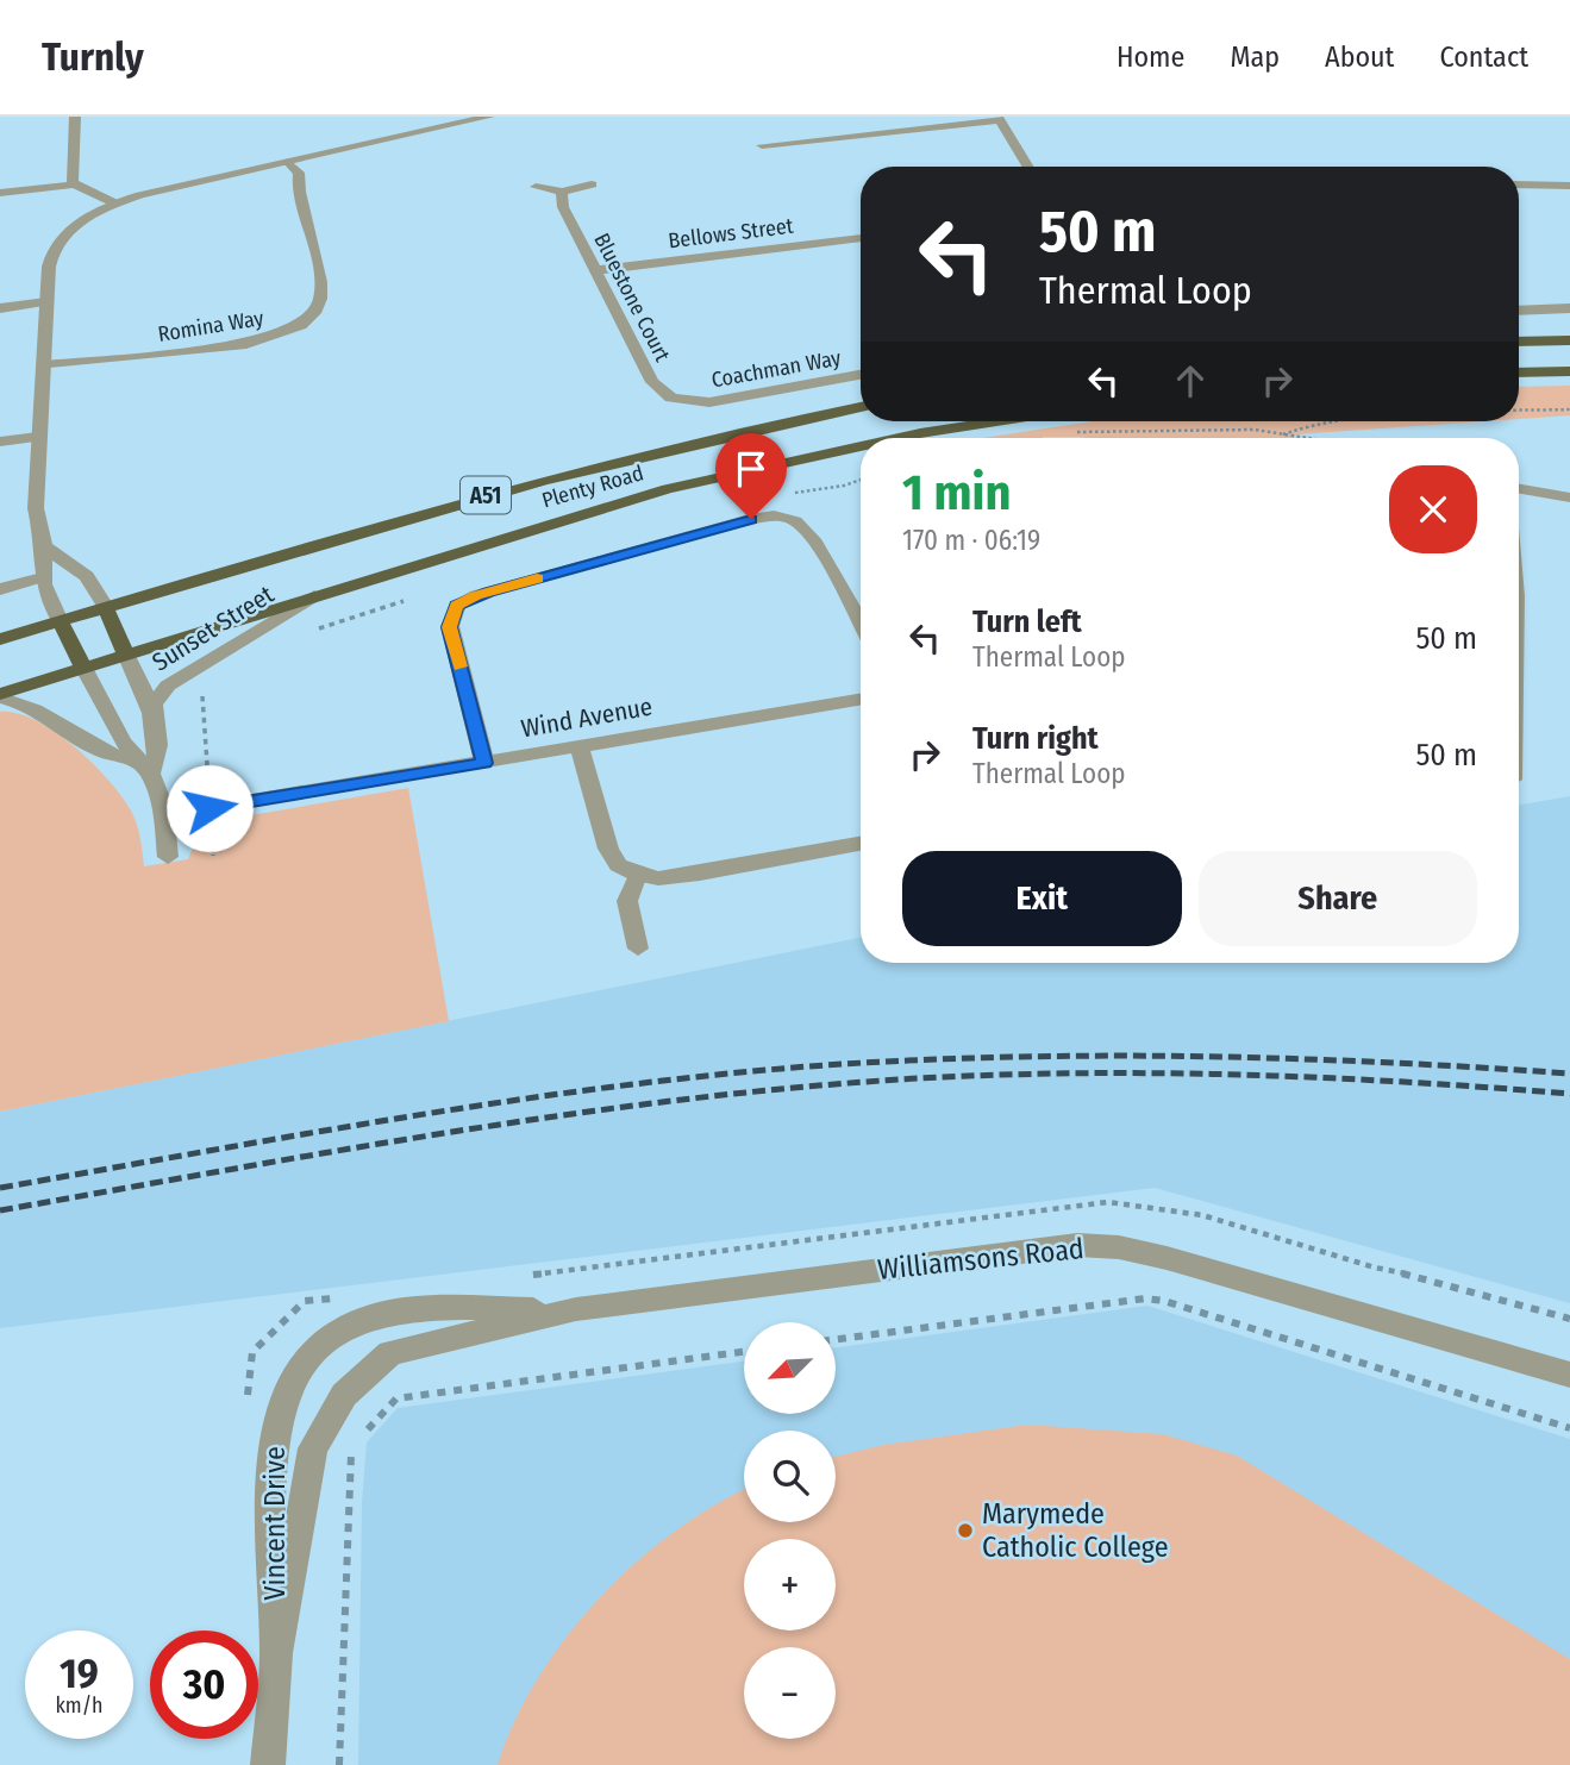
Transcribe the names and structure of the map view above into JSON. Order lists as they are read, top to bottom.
{
  "streets": {
    "highway": ["Plenty Road", "A51"],
    "street": [
      "Bellows Street",
      "Bluestone Court",
      "Romina Way",
      "Coachman Way",
      "Sunset Street",
      "Wind Avenue",
      "Williamsons Road",
      "Vincent Drive"
    ]
  },
  "crossings": [
    ["Bellows Street", "Bluestone Court"],
    ["Bluestone Court", "Coachman Way"],
    ["Plenty Road", "Sunset Street"],
    ["Sunset Street", "Wind Avenue"],
    ["Williamsons Road", "Vincent Drive"]
  ],
  "places": ["Marymede Catholic College"],
  "north": "bottom left",
  "page": {
    "header": "Turnly",
    "nav": [
      "Home",
      "Map",
      "About",
      "Contact"
    ],
    "turn": ["50 m", "Thermal Loop"],
    "heading": ["1 min", "170 m · 06:19"],
    "list": [
      {
        "name": "Turn left",
        "note": "Thermal Loop",
        "value": "50 m"
      },
      {
        "name": "Turn right",
        "note": "Thermal Loop",
        "value": "50 m"
      }
    ],
    "buttons": ["Exit", "Share"],
    "map_buttons": ["+", "−"],
    "speed": "19 km/h",
    "limit": "30"
  }
}
